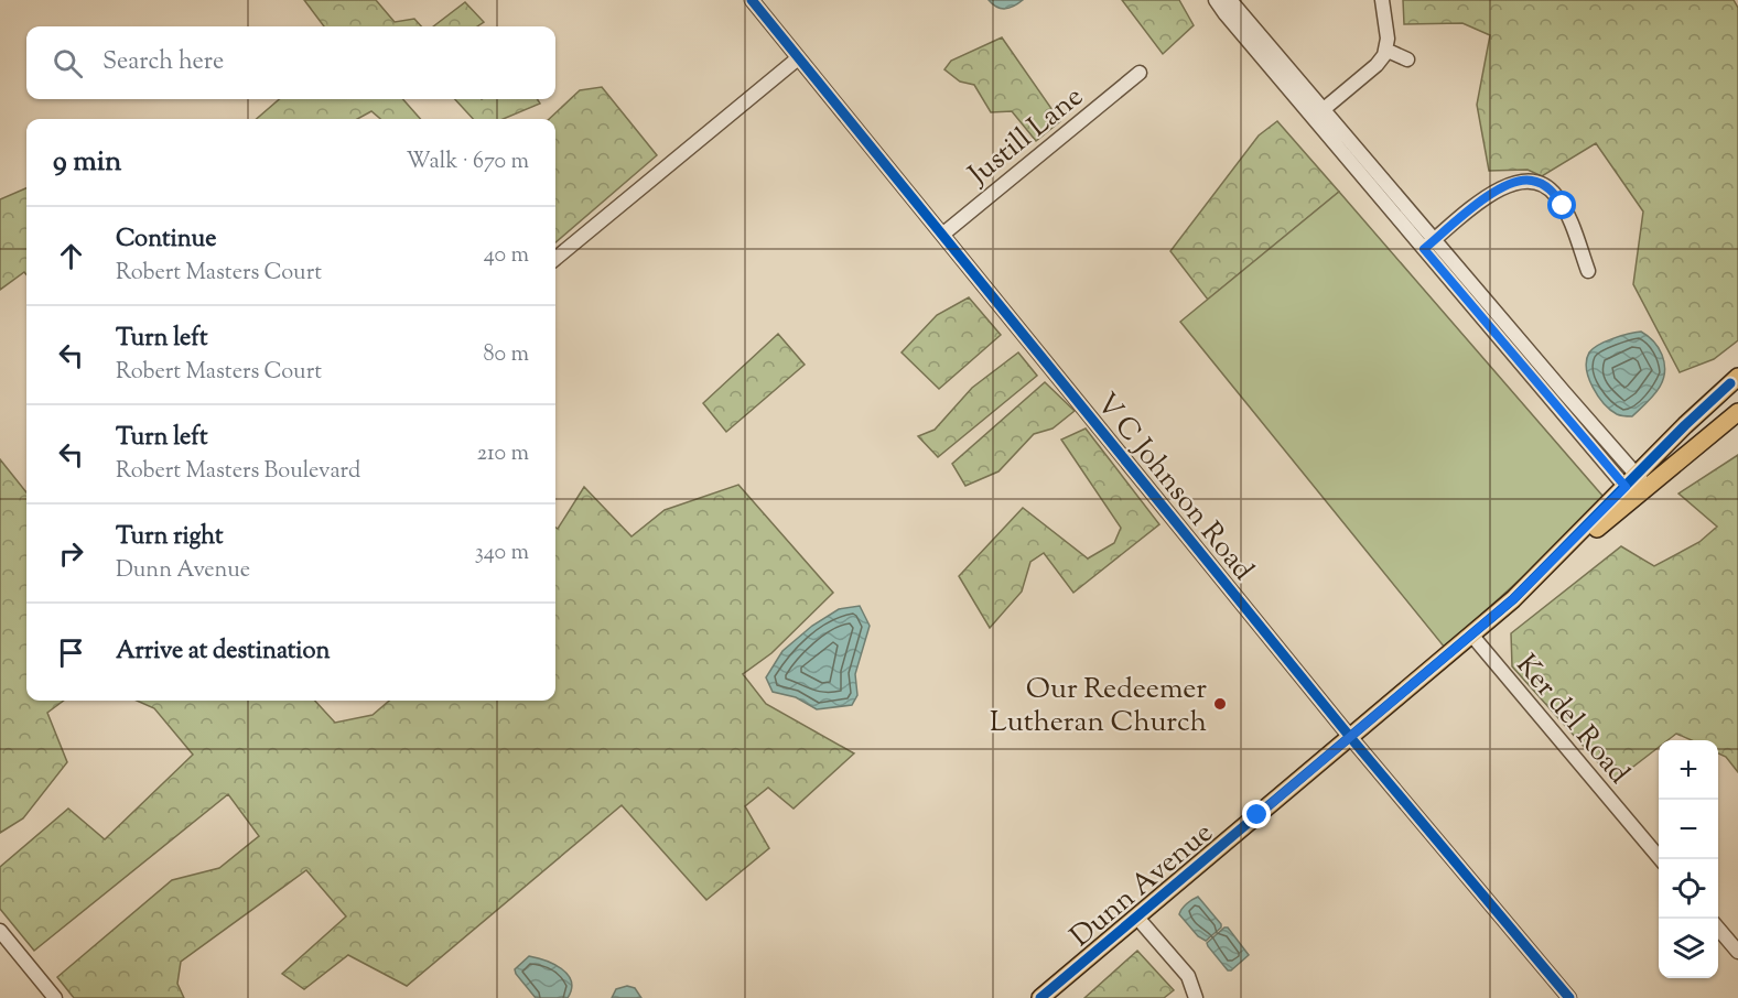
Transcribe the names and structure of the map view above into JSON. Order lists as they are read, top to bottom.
{
  "streets": {
    "main road": ["Dunn Avenue"],
    "street": ["Justill Lane", "V C Johnson Road", "Ker del Road"]
  },
  "crossings": [
    ["Justill Lane", "V C Johnson Road"],
    ["V C Johnson Road", "Dunn Avenue"],
    ["Ker del Road", "Dunn Avenue"]
  ],
  "places": ["Our Redeemer Lutheran Church"],
  "page": {
    "search": "Search here",
    "heading": ["9 min", "Walk · 670 m"],
    "list": [
      ["Continue", "Robert Masters Court", "40 m"],
      ["Turn left", "Robert Masters Court", "80 m"],
      ["Turn left", "Robert Masters Boulevard", "210 m"],
      ["Turn right", "Dunn Avenue", "340 m"],
      "Arrive at destination"
    ],
    "map_buttons": ["+", "−"]
  }
}
